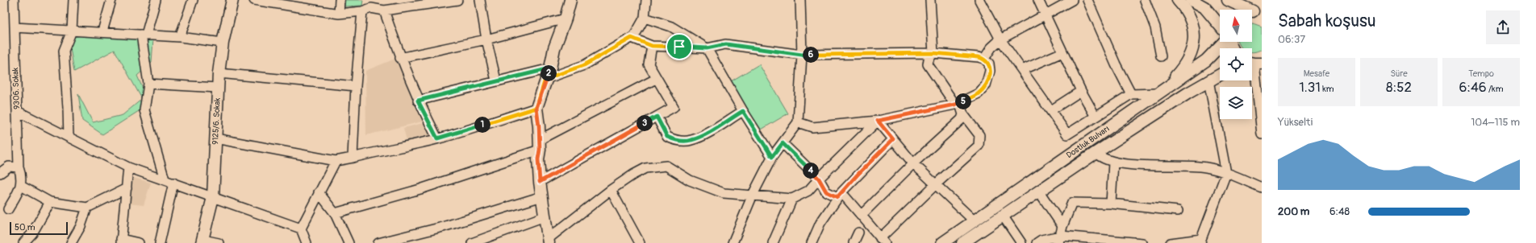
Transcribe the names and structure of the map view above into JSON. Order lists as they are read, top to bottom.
{
  "streets": {
    "main road": ["9125/6. Sokak", "Dostluk Bulvarı"],
    "street": ["9306. Sokak"]
  },
  "scale_bar": "50 m",
  "north": "top",
  "page": {
    "heading": ["Sabah koşusu", "06:37"],
    "pins": [
      "6",
      "2",
      "5",
      "3",
      "1",
      "4"
    ],
    "stats": [
      ["Mesafe", "1.31 km"],
      ["Süre", "8:52"],
      ["Tempo", "6:46 /km"]
    ],
    "chart": ["Yükselti", "104–115 m"],
    "list": [
      {
        "name": "200 m",
        "note": "6:48"
      }
    ],
    "scale": "50 m"
  }
}
